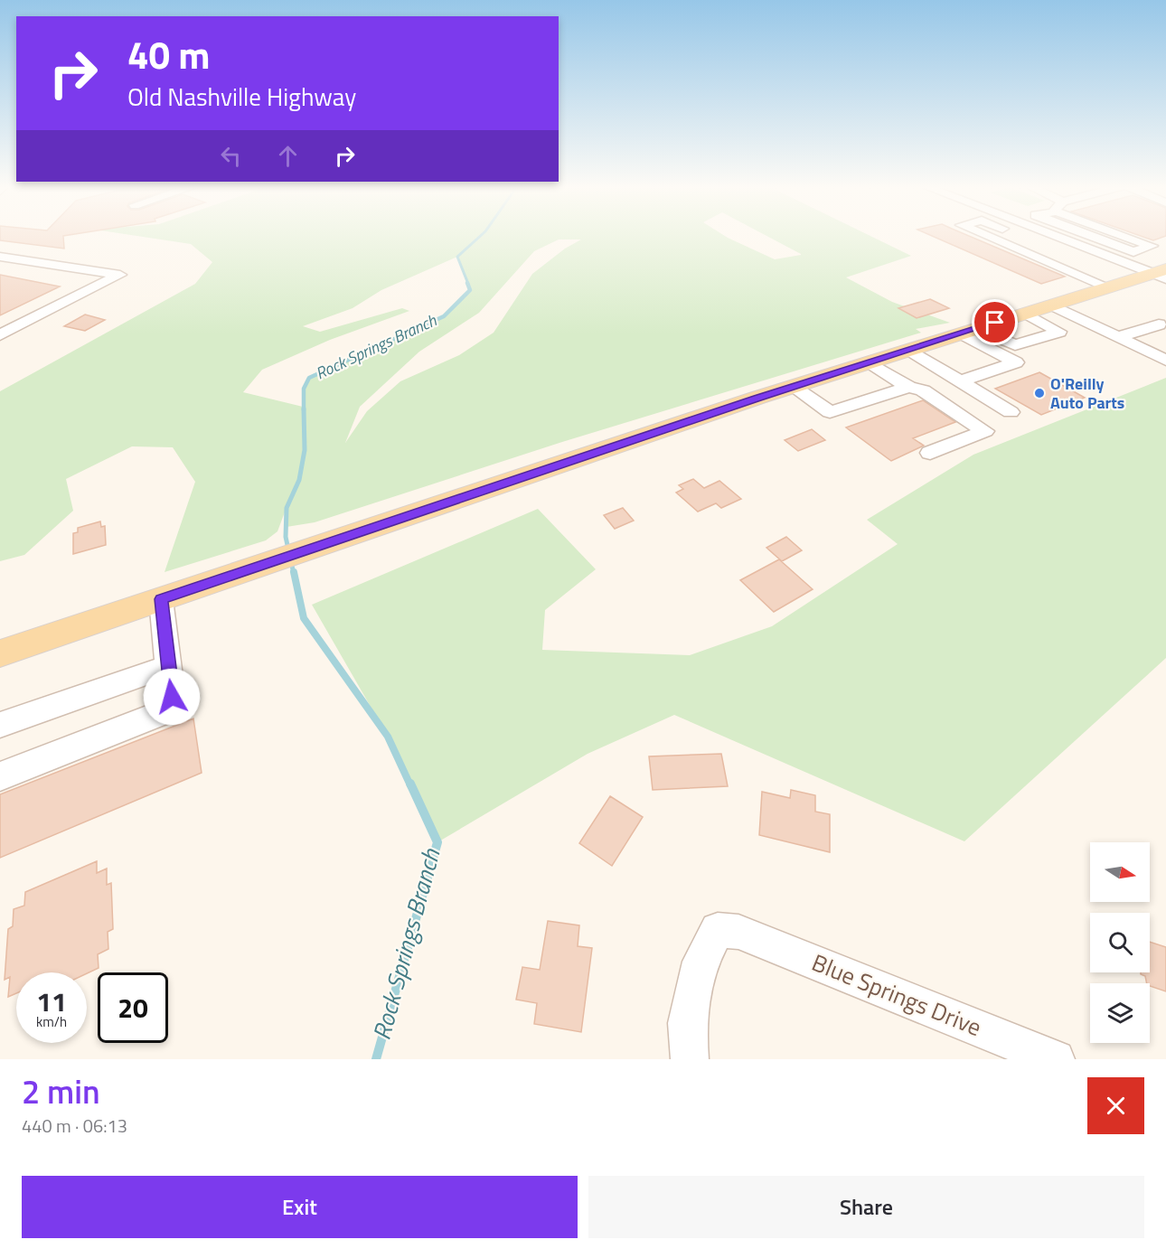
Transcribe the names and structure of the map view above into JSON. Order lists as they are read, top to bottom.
{
  "streets": {
    "street": ["Blue Springs Drive"]
  },
  "water": ["Rock Springs Branch"],
  "places": ["O'Reilly Auto Parts"],
  "north": "right",
  "page": {
    "turn": ["40 m", "Old Nashville Highway"],
    "speed": "11 km/h",
    "limit": "20",
    "heading": ["2 min", "440 m · 06:13"],
    "buttons": ["Exit", "Share"]
  }
}
